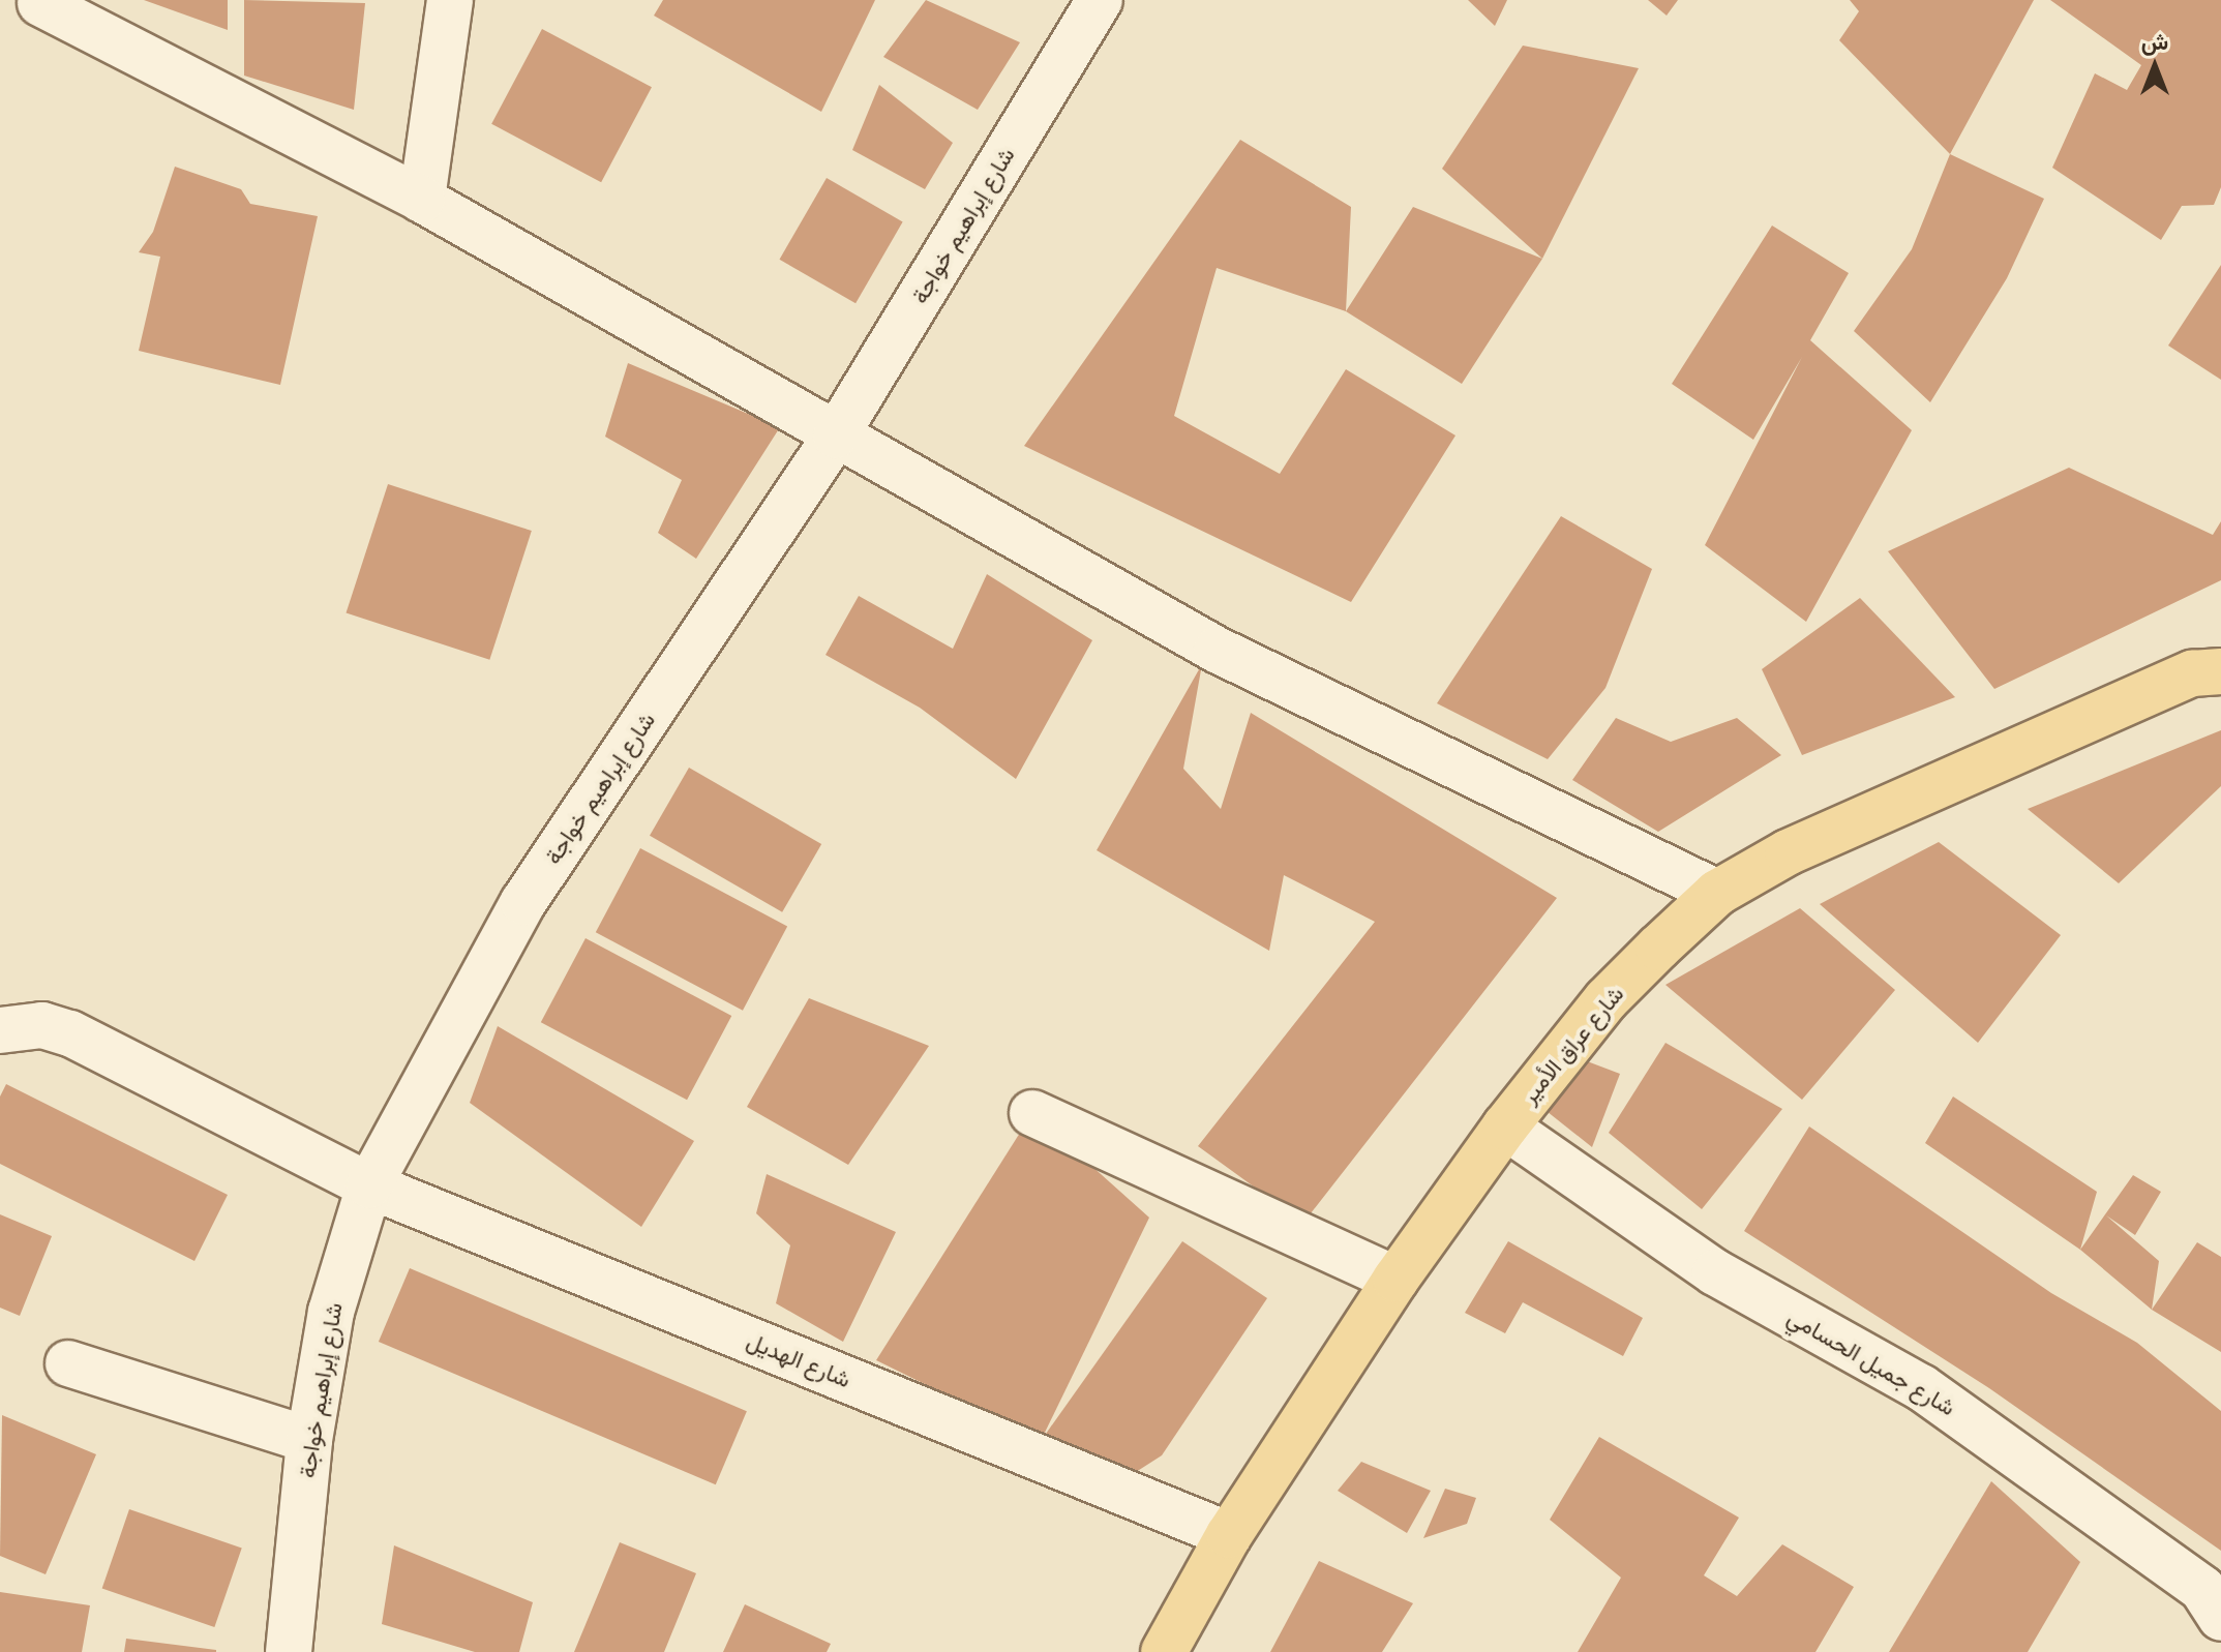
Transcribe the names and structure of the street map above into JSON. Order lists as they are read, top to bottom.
{
  "streets": {
    "main road": ["شارع عراق الأمير"],
    "street": ["شارع إبراهيم خواجة", "شارع الهديل", "شارع جميل الحسامي"]
  },
  "crossings": [
    ["شارع إبراهيم خواجة", "شارع الهديل"],
    ["شارع عراق الأمير", "شارع الهديل"],
    ["شارع عراق الأمير", "شارع جميل الحسامي"]
  ],
  "north": "top"
}
